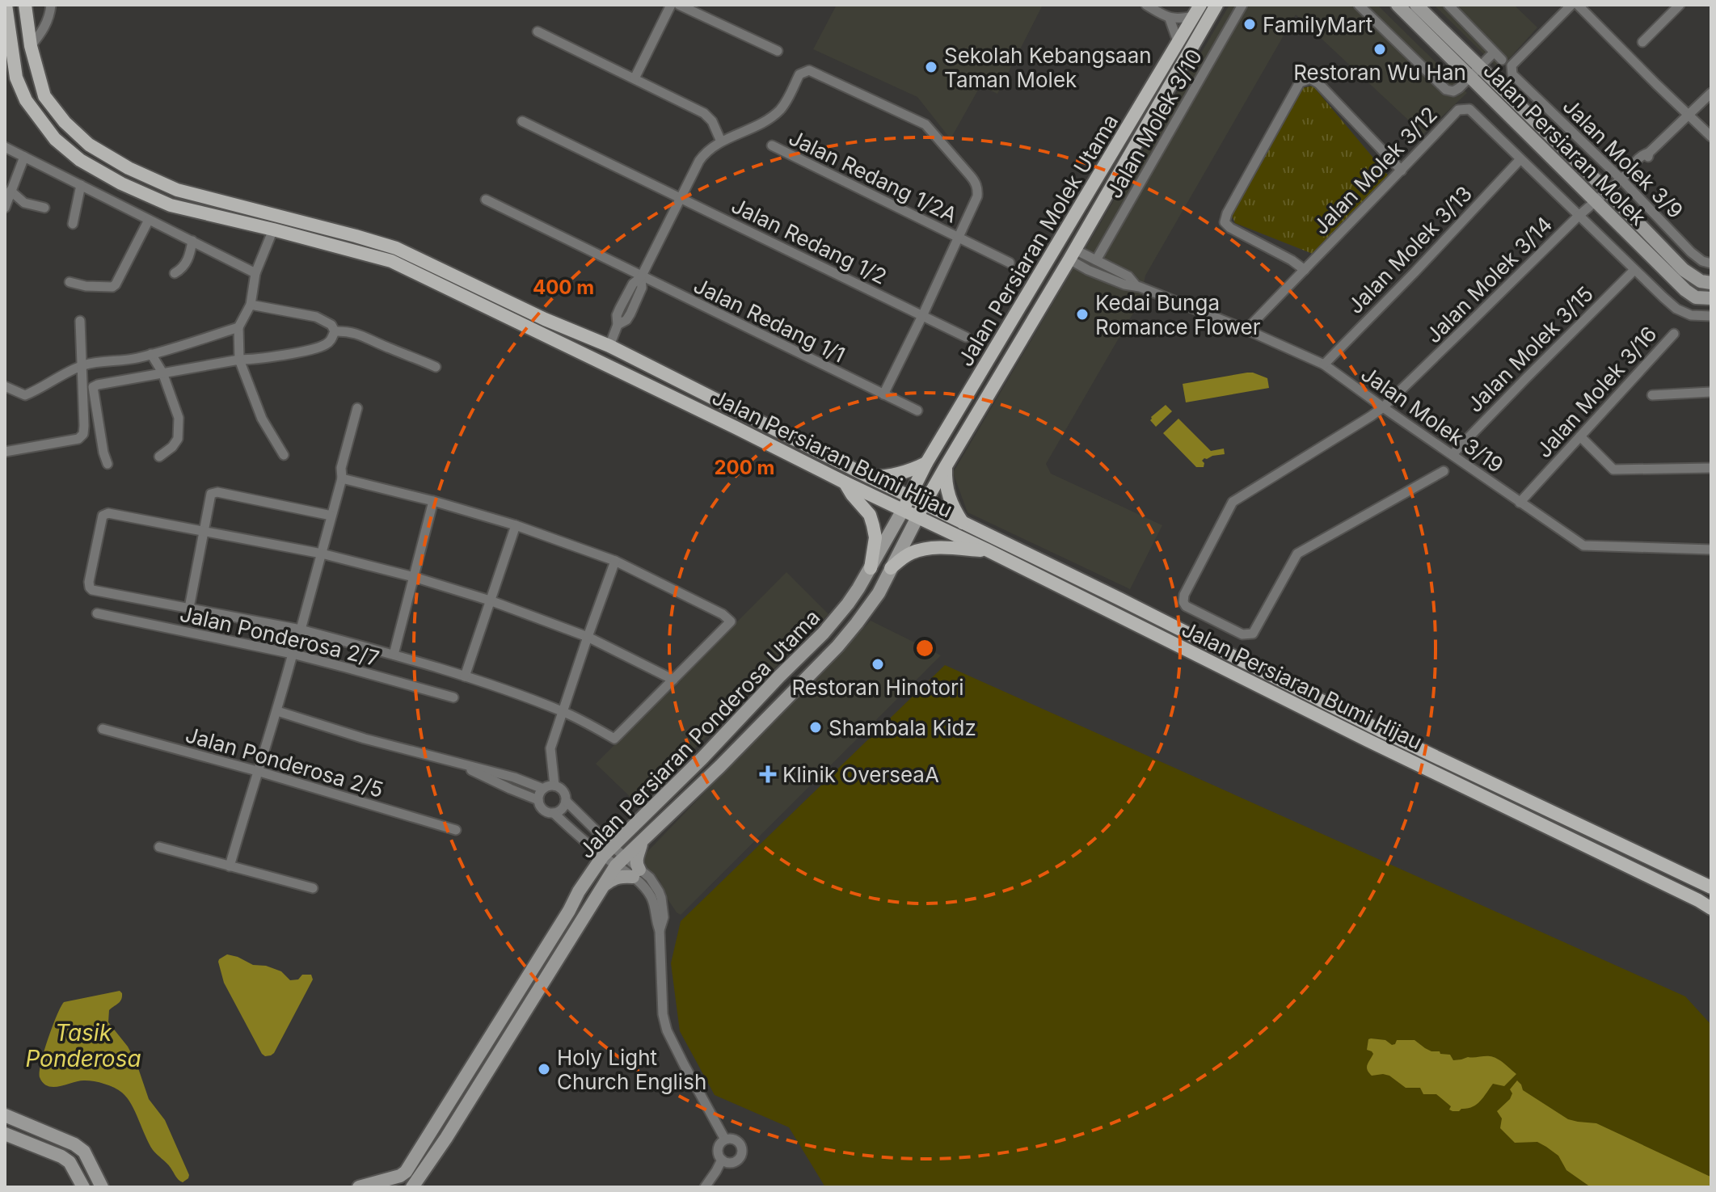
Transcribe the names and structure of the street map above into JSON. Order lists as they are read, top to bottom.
{
  "streets": {
    "main road": [
      "Jalan Persiaran Molek",
      "Jalan Persiaran Molek Utama",
      "Jalan Persiaran Bumi Hijau",
      "Jalan Persiaran Ponderosa Utama"
    ],
    "street": [
      "Jalan Molek 3/10",
      "Jalan Molek 3/9",
      "Jalan Molek 3/12",
      "Jalan Redang 1/2A",
      "Jalan Redang 1/2",
      "Jalan Molek 3/13",
      "Jalan Molek 3/14",
      "Jalan Redang 1/1",
      "Jalan Molek 3/15",
      "Jalan Molek 3/16",
      "Jalan Molek 3/19",
      "Jalan Ponderosa 2/7",
      "Jalan Ponderosa 2/5"
    ]
  },
  "crossings": [
    ["Jalan Molek 3/10", "Jalan Molek 3/19"],
    ["Jalan Persiaran Molek", "Jalan Molek 3/14"],
    ["Jalan Molek 3/9", "Jalan Molek 3/14"],
    ["Jalan Molek 3/12", "Jalan Molek 3/13"],
    ["Jalan Molek 3/12", "Jalan Molek 3/14"],
    ["Jalan Molek 3/12", "Jalan Molek 3/15"],
    ["Jalan Molek 3/12", "Jalan Molek 3/19"],
    ["Jalan Persiaran Molek Utama", "Jalan Molek 3/19"],
    ["Jalan Persiaran Molek Utama", "Jalan Persiaran Bumi Hijau"],
    ["Jalan Persiaran Molek Utama", "Jalan Persiaran Ponderosa Utama"],
    ["Jalan Molek 3/13", "Jalan Molek 3/19"],
    ["Jalan Molek 3/14", "Jalan Molek 3/19"],
    ["Jalan Molek 3/15", "Jalan Molek 3/19"],
    ["Jalan Molek 3/16", "Jalan Molek 3/19"],
    ["Jalan Persiaran Bumi Hijau", "Jalan Persiaran Ponderosa Utama"]
  ],
  "water": ["Tasik Ponderosa"],
  "places": {
    "other": [
      "FamilyMart",
      "Restoran Wu Han",
      "Sekolah Kebangsaan Taman Molek",
      "Kedai Bunga Romance Flower",
      "Restoran Hinotori",
      "Shambala Kidz",
      "Holy Light Church English"
    ],
    "health": ["Klinik OverseaA"]
  },
  "rings": ["400 m", "200 m"]
}
